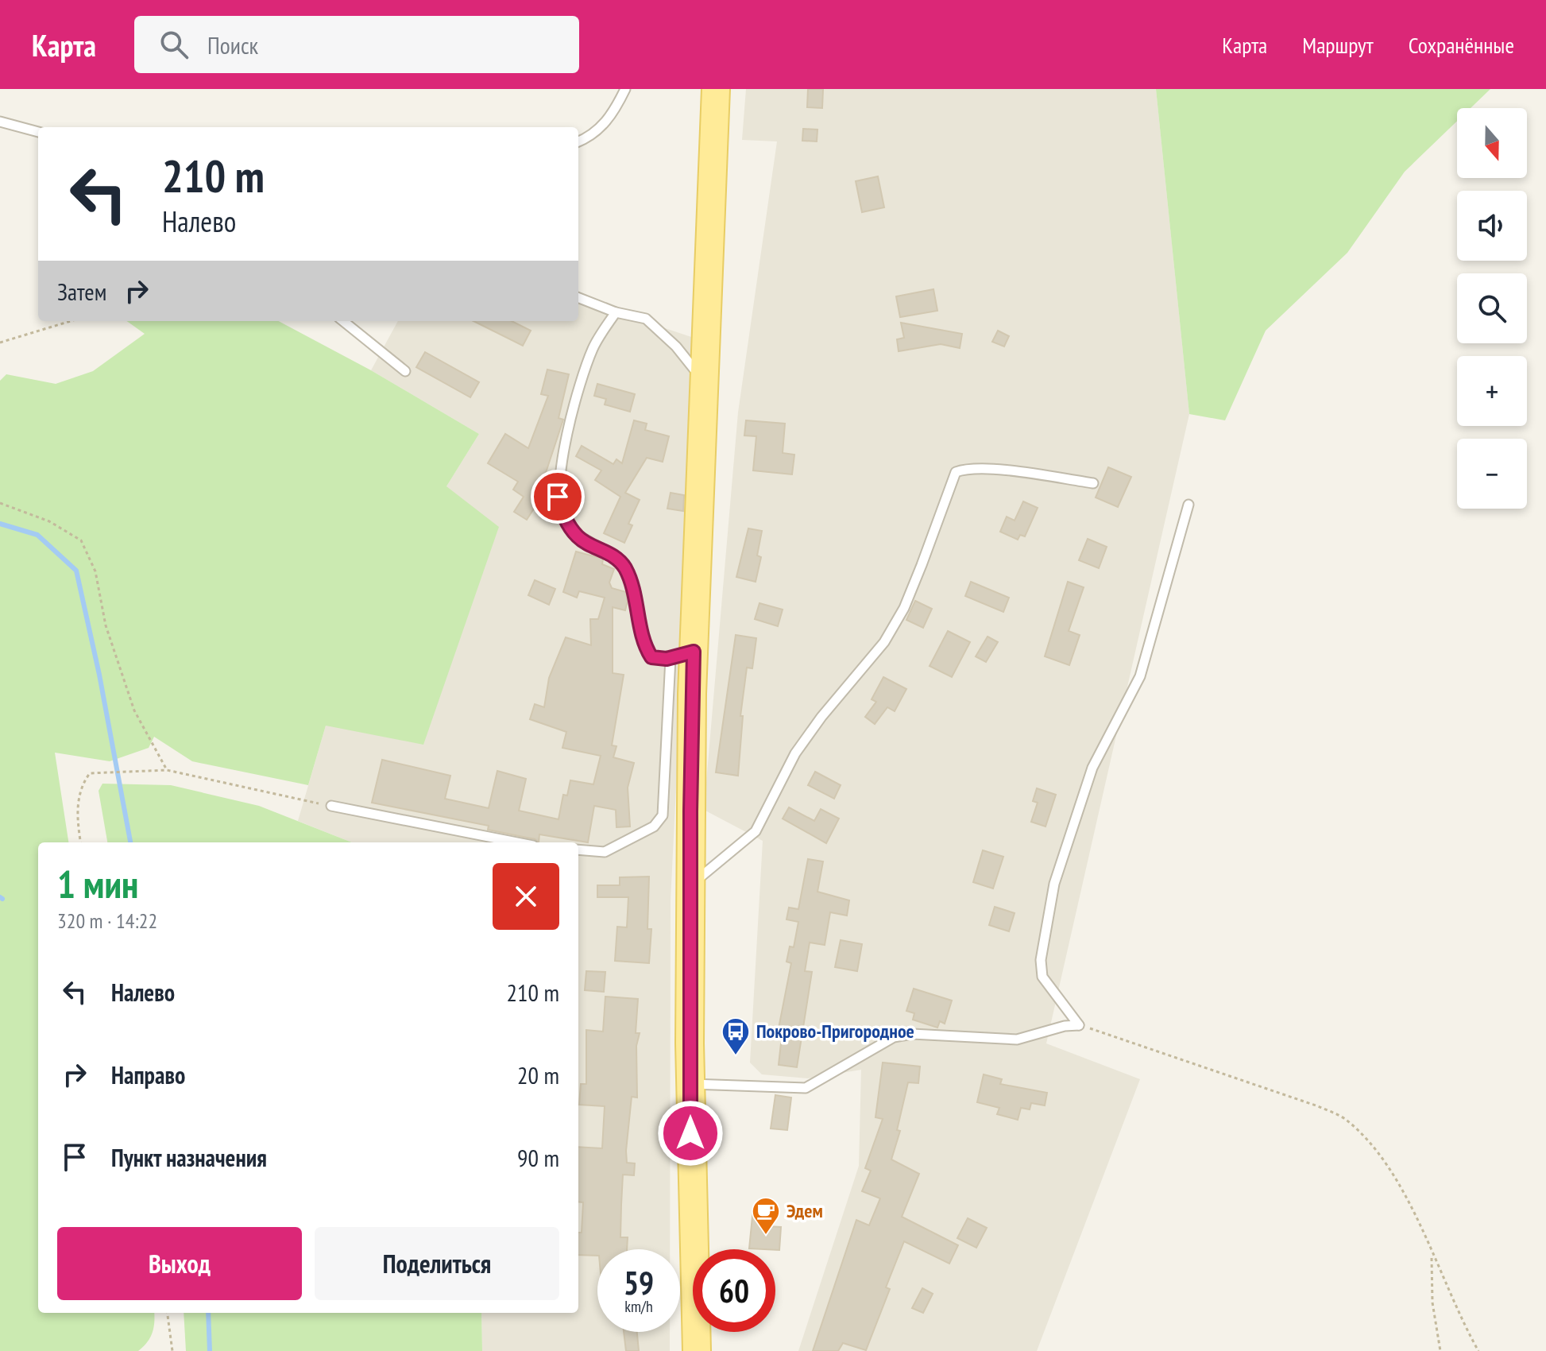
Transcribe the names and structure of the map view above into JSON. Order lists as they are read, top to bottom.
{
  "places": {
    "bus stop": ["Покрово-Пригородное"],
    "cafe": ["Эдем"]
  },
  "north": "bottom",
  "page": {
    "header": "Карта",
    "search": "Поиск",
    "nav": ["Карта", "Маршрут", "Сохранённые"],
    "map_buttons": ["+", "−"],
    "turn": ["210 m", "Налево"],
    "then": "Затем",
    "heading": ["1 мин", "320 m · 14:22"],
    "list": [
      {
        "name": "Налево",
        "value": "210 m"
      },
      {
        "name": "Направо",
        "value": "20 m"
      },
      {
        "name": "Пункт назначения",
        "value": "90 m"
      }
    ],
    "buttons": ["Выход", "Поделиться"],
    "speed": "59 km/h",
    "limit": "60"
  }
}
